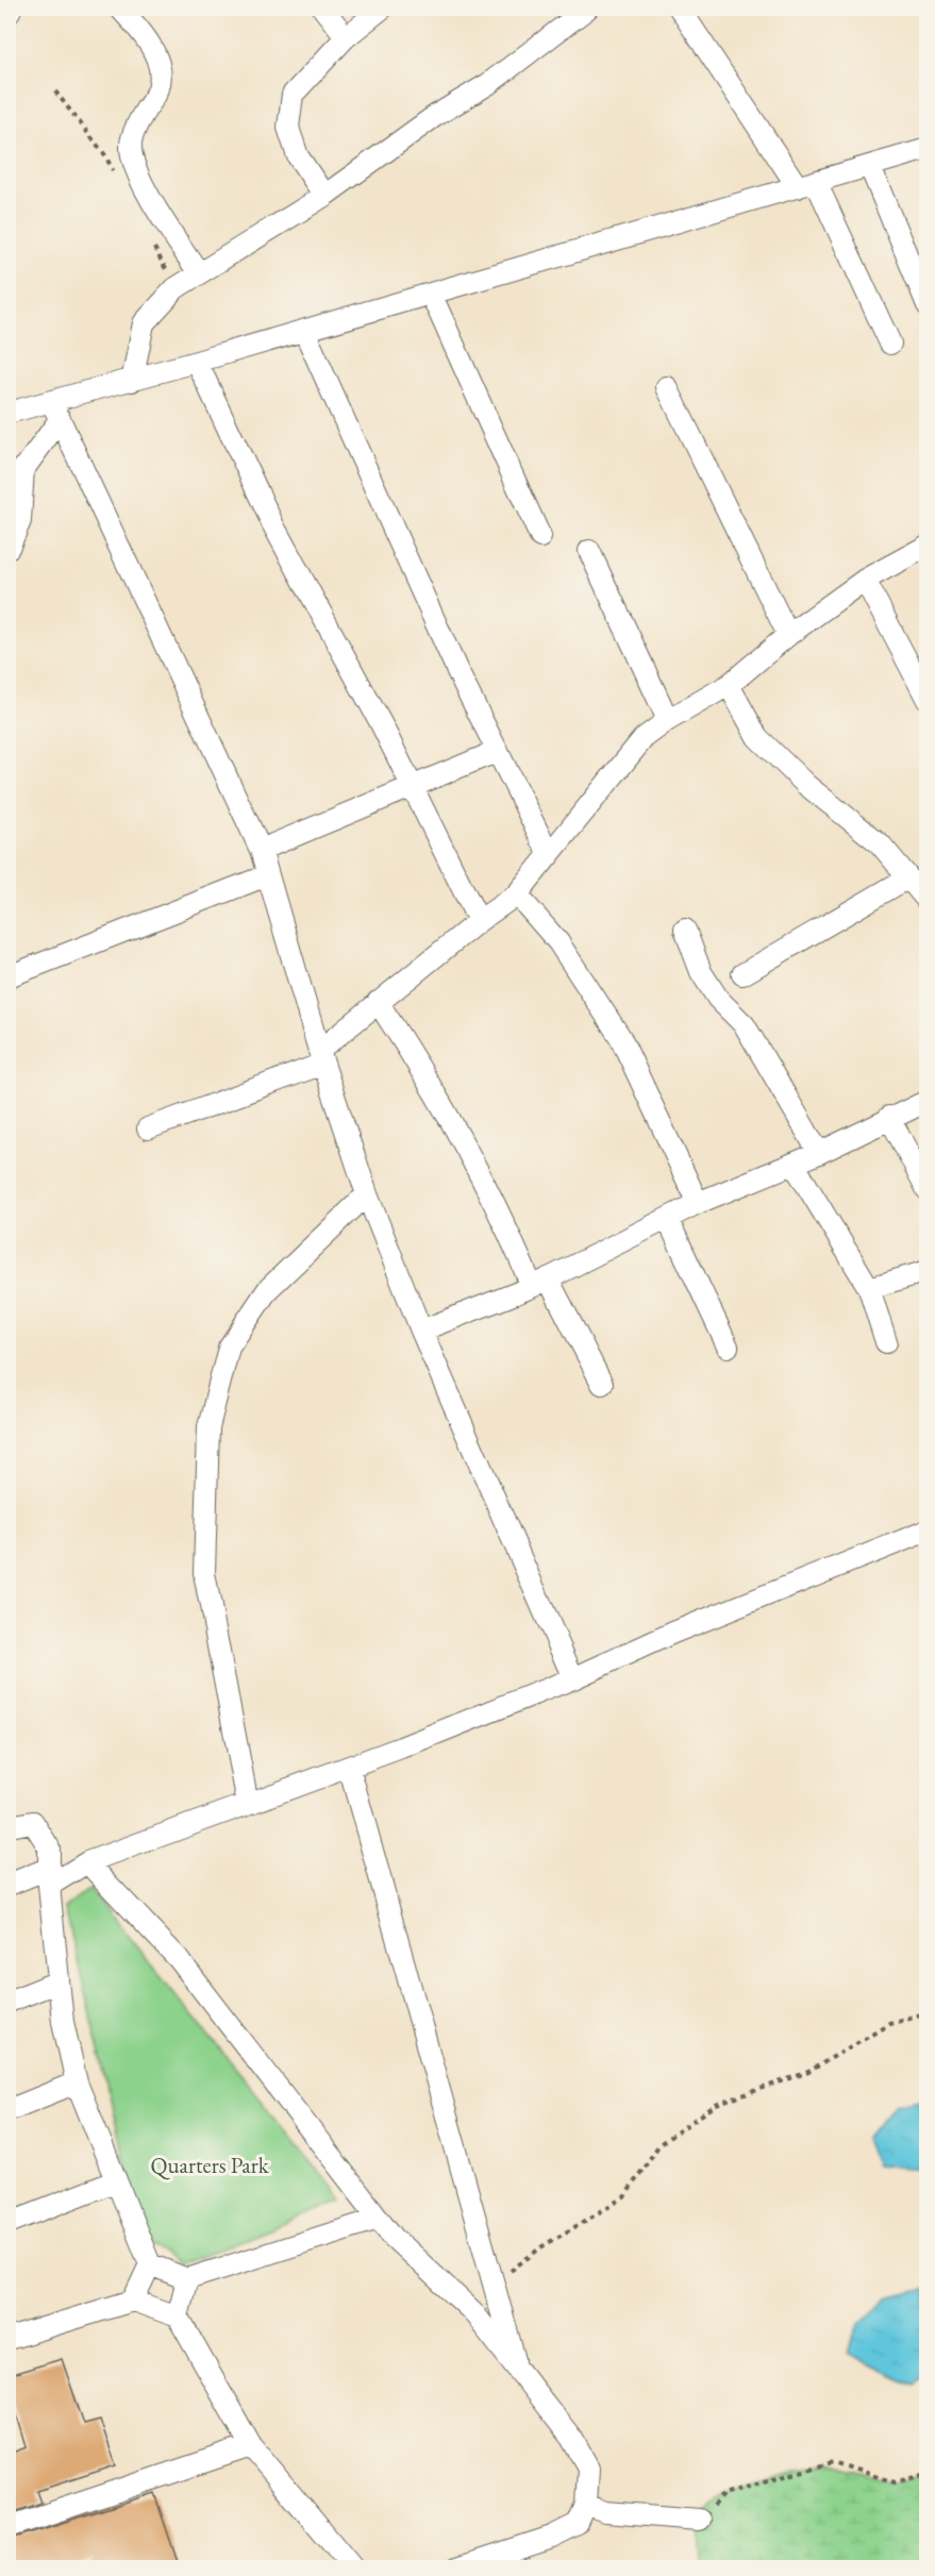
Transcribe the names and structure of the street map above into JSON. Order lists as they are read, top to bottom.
{
  "parks": ["Quarters Park"]
}
